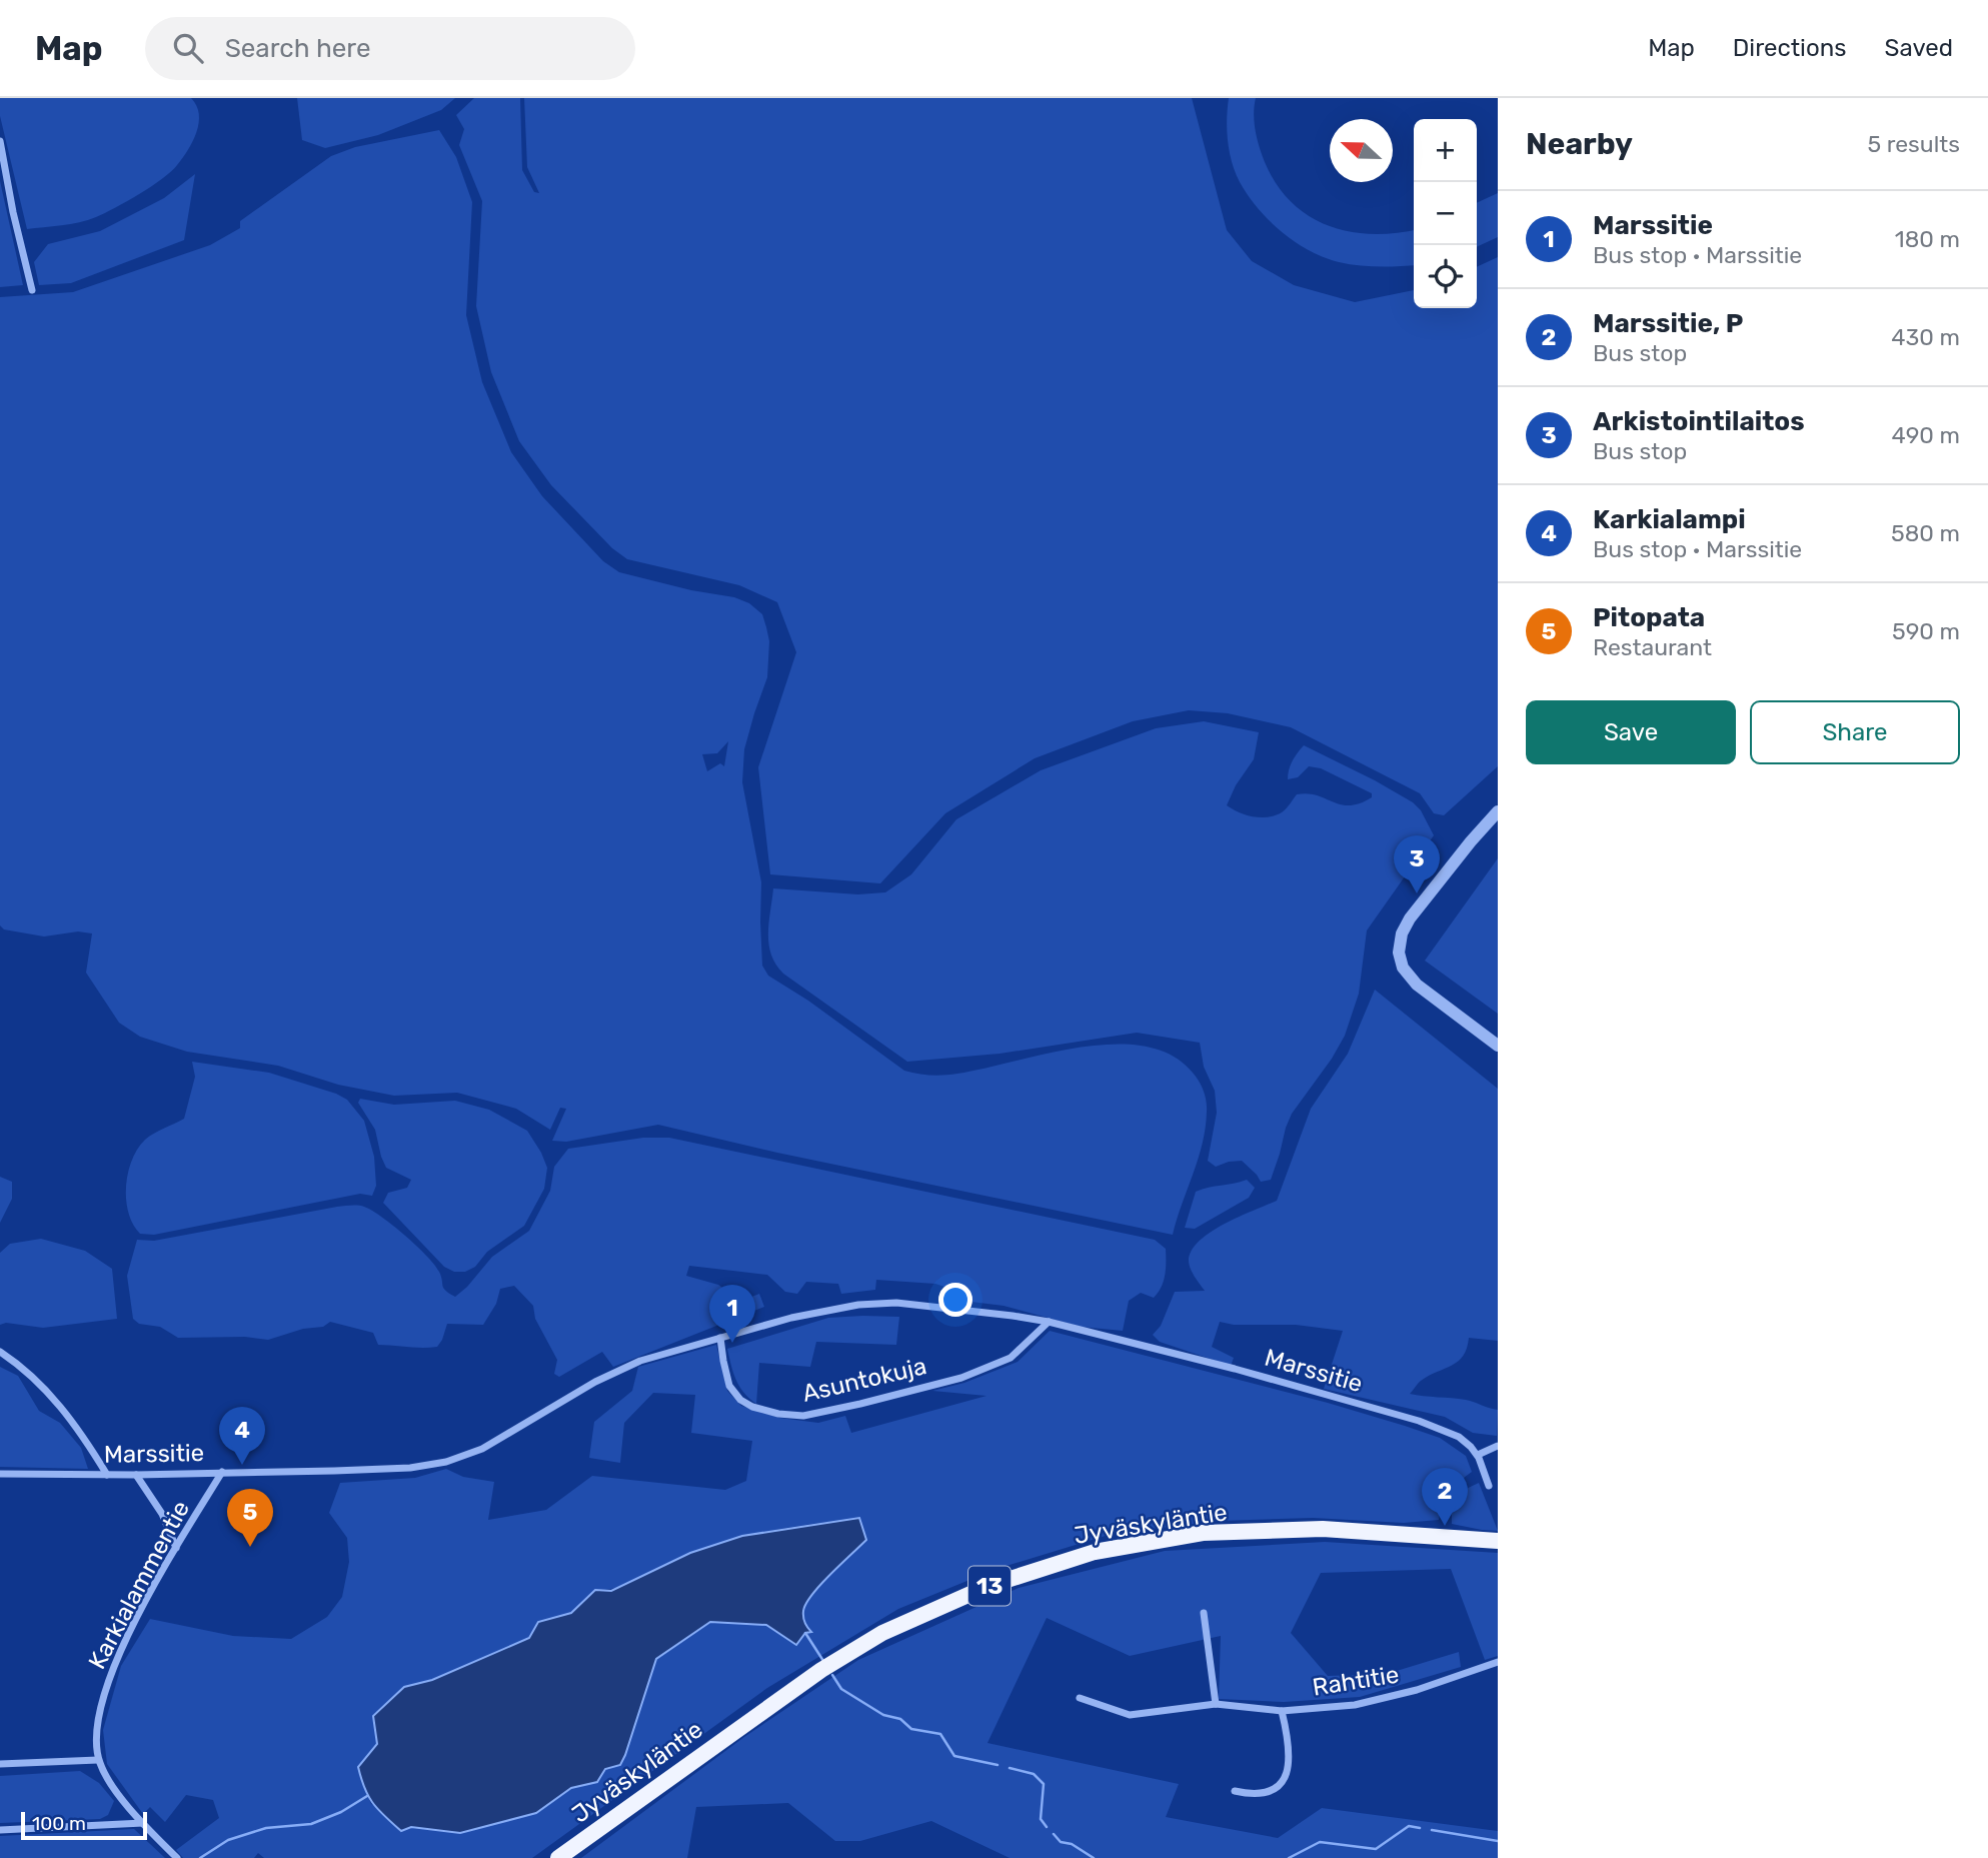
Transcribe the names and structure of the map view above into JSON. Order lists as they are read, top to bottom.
{
  "streets": {
    "highway": ["Jyväskyläntie", "13"],
    "street": [
      "Marssitie",
      "Asuntokuja",
      "Karkialammentie",
      "Rahtitie"
    ]
  },
  "crossings": [
    ["Marssitie", "Asuntokuja"],
    ["Marssitie", "Karkialammentie"]
  ],
  "scale_bar": "100 m",
  "north": "left",
  "page": {
    "header": "Map",
    "search": "Search here",
    "nav": ["Map", "Directions", "Saved"],
    "heading": ["Nearby", "5 results"],
    "map_buttons": ["+", "−"],
    "list": [
      {
        "mark": "1",
        "name": "Marssitie",
        "note": "Bus stop · Marssitie",
        "value": "180 m"
      },
      {
        "mark": "2",
        "name": "Marssitie, P",
        "note": "Bus stop",
        "value": "430 m"
      },
      {
        "mark": "3",
        "name": "Arkistointilaitos",
        "note": "Bus stop",
        "value": "490 m"
      },
      {
        "mark": "4",
        "name": "Karkialampi",
        "note": "Bus stop · Marssitie",
        "value": "580 m"
      },
      {
        "mark": "5",
        "name": "Pitopata",
        "note": "Restaurant",
        "value": "590 m"
      }
    ],
    "buttons": ["Save", "Share"],
    "pins": [
      "3",
      "1",
      "4",
      "2",
      "5"
    ],
    "scale": "100 m"
  }
}
